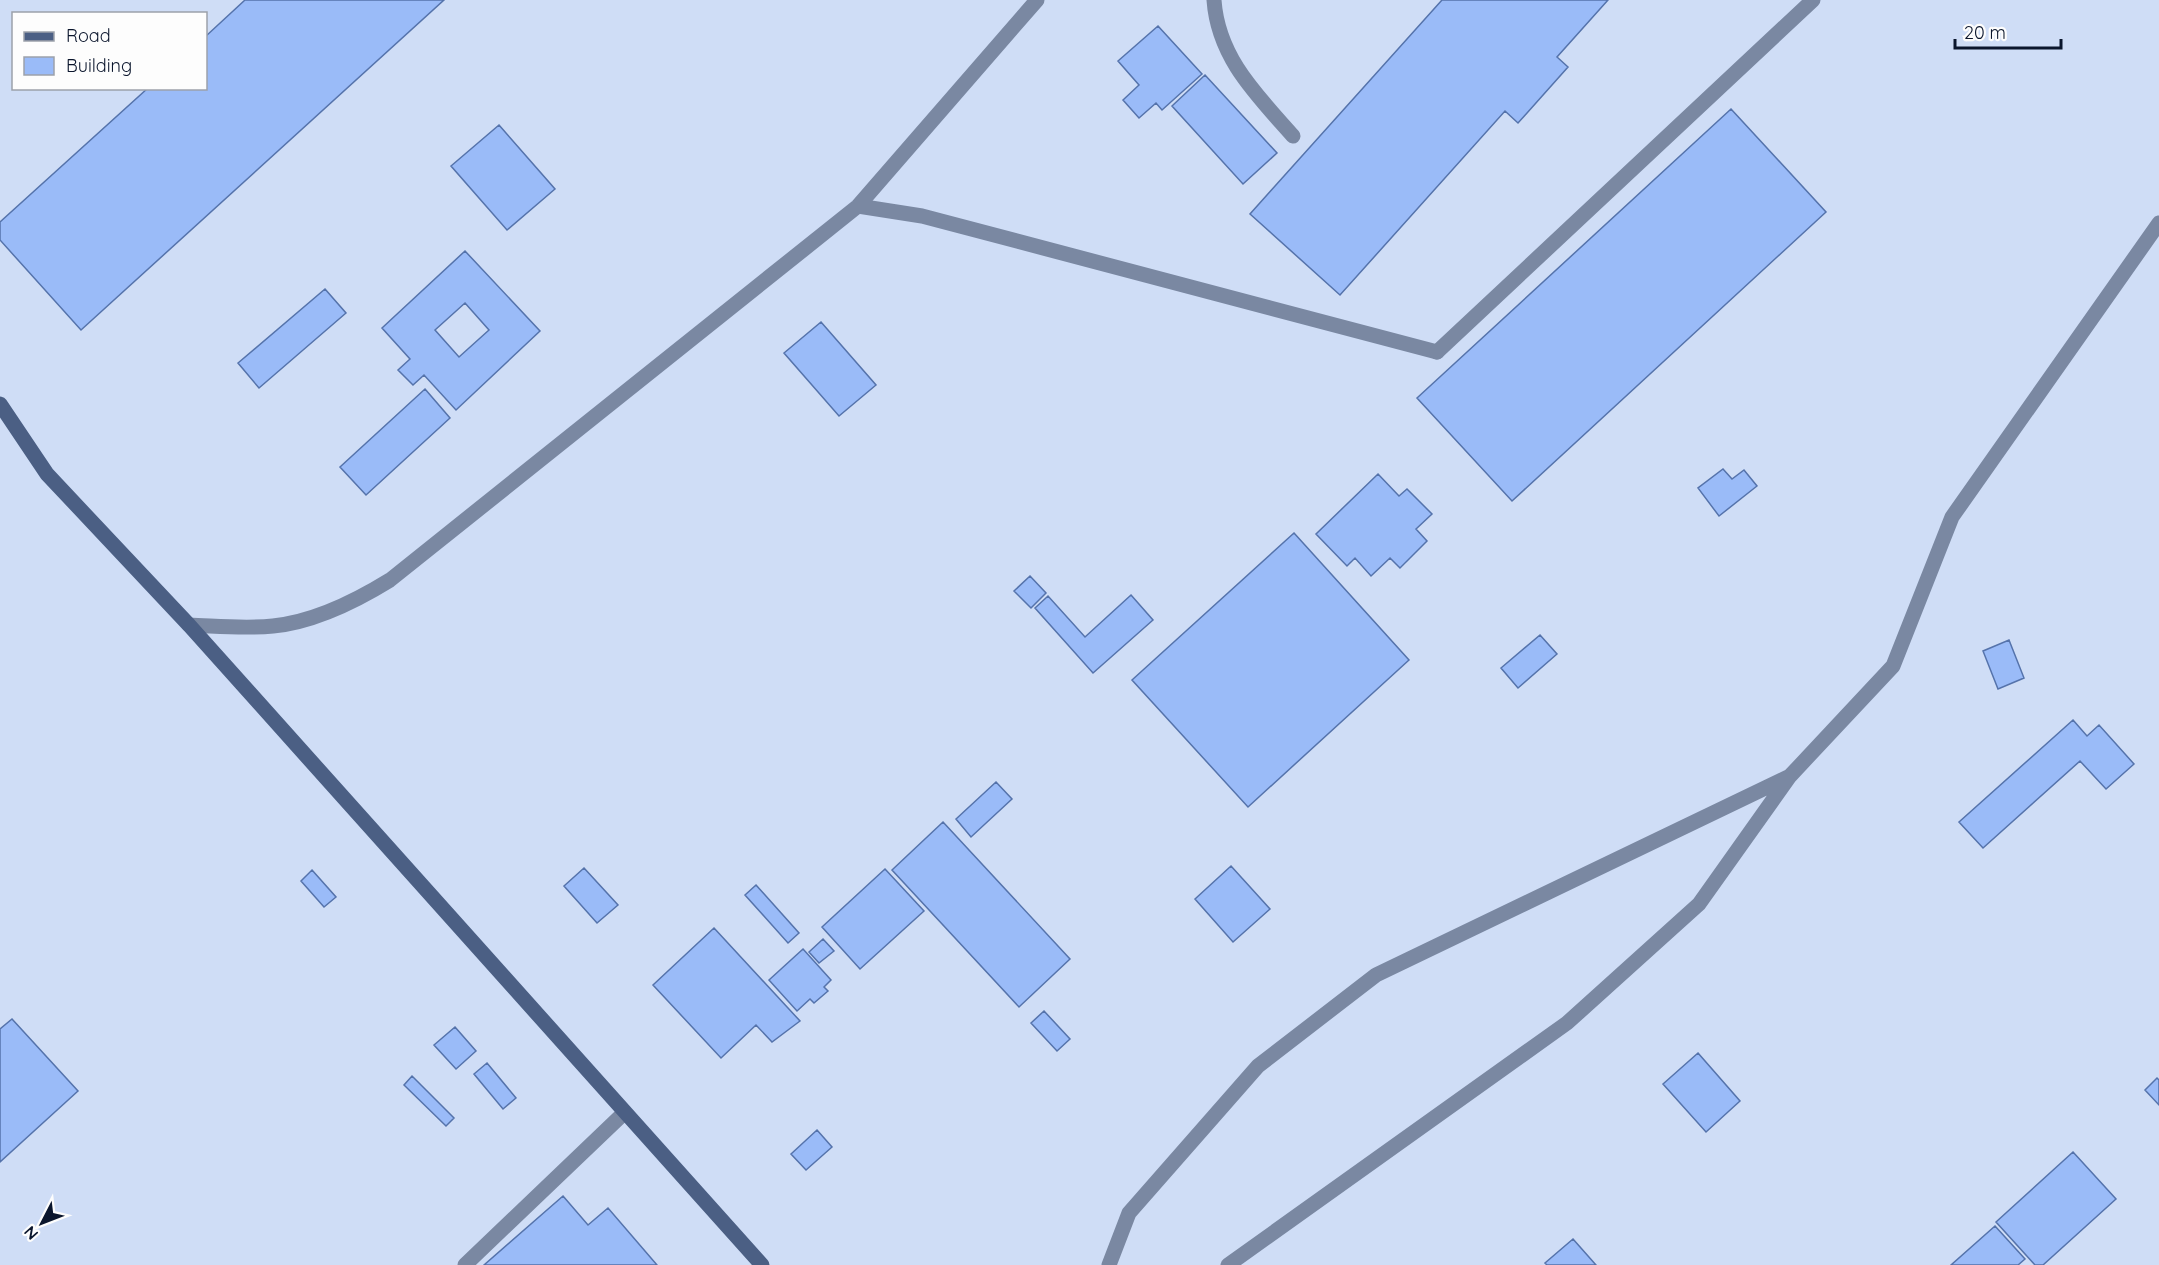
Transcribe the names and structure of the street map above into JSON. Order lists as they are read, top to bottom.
{
  "legend": ["Road", "Building"],
  "scale_bar": "20 m",
  "north": "bottom left"
}
